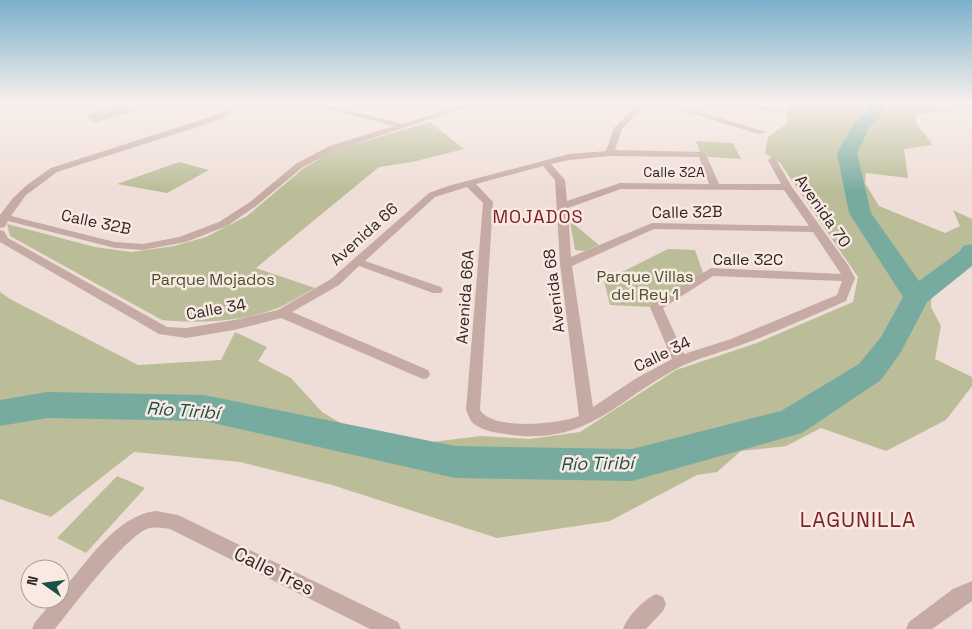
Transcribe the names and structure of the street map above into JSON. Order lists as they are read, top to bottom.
{
  "streets": {
    "street": [
      "Calle 32A",
      "Avenida 70",
      "Calle 32B",
      "Avenida 66",
      "Calle 32C",
      "Avenida 68",
      "Avenida 66A",
      "Calle 34",
      "Calle Tres"
    ]
  },
  "crossings": [
    ["Calle 32A", "Avenida 70"],
    ["Calle 32A", "Avenida 66"],
    ["Calle 32A", "Avenida 68"],
    ["Avenida 70", "Calle 32B"],
    ["Avenida 70", "Calle 32C"],
    ["Avenida 70", "Calle 34"],
    ["Calle 32B", "Avenida 68"],
    ["Avenida 66", "Avenida 68"],
    ["Avenida 66", "Avenida 66A"],
    ["Avenida 66", "Calle 34"],
    ["Calle 32C", "Calle 34"],
    ["Avenida 68", "Calle 34"],
    ["Avenida 66A", "Calle 34"]
  ],
  "districts": ["MOJADOS", "LAGUNILLA"],
  "water": ["Río Tiribí"],
  "parks": ["Parque Villas del Rey 1", "Parque Mojados"],
  "north": "left"
}
